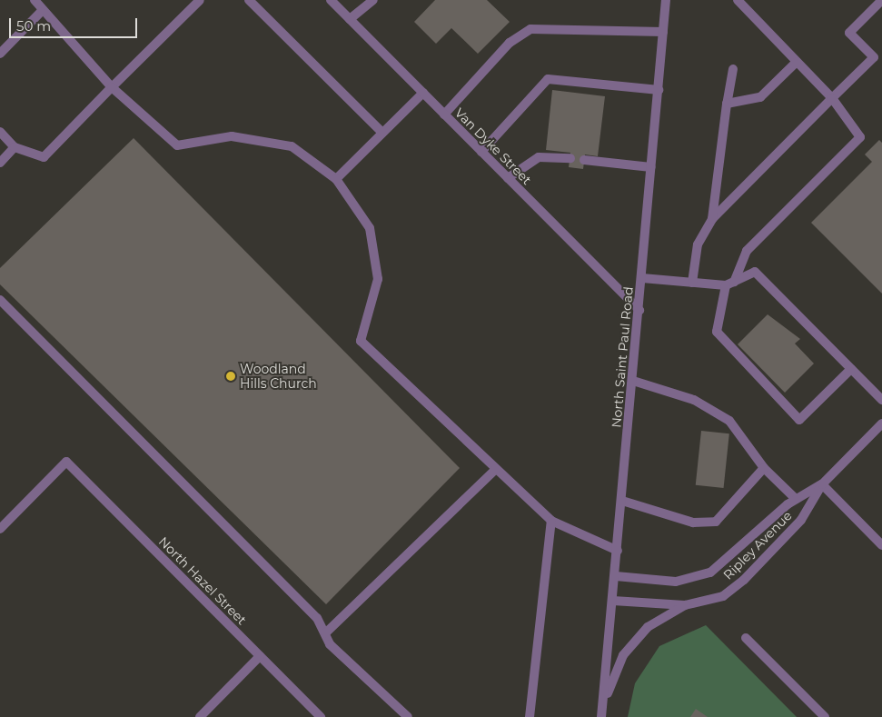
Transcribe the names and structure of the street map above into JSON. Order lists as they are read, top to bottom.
{
  "streets": {
    "street": [
      "Van Dyke Street",
      "North Saint Paul Road",
      "Ripley Avenue",
      "North Hazel Street"
    ]
  },
  "crossings": [
    ["Van Dyke Street", "North Saint Paul Road"],
    ["North Saint Paul Road", "Ripley Avenue"]
  ],
  "places": ["Woodland Hills Church"],
  "scale_bar": "50 m"
}
